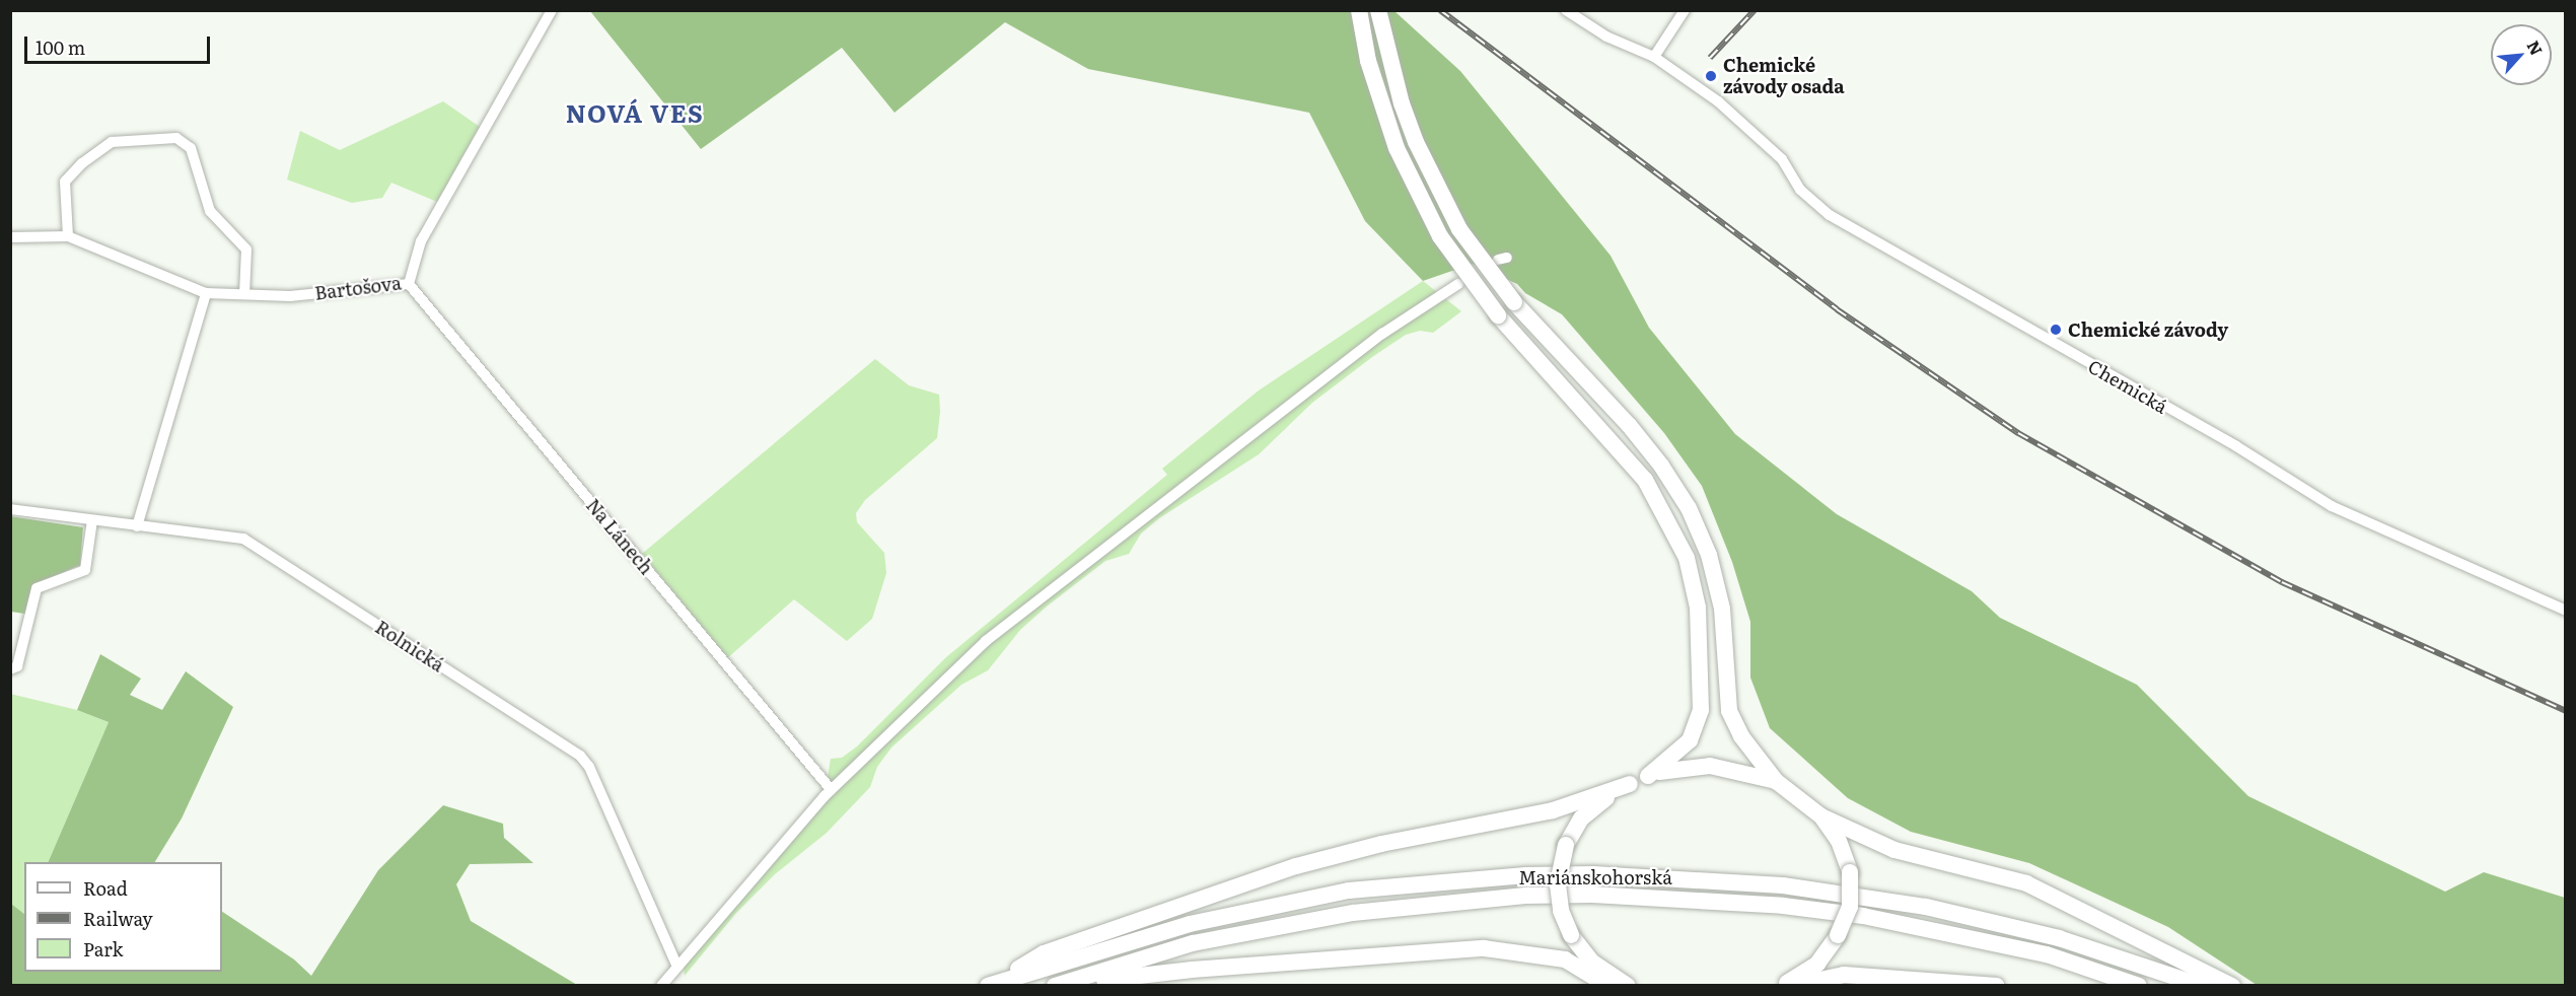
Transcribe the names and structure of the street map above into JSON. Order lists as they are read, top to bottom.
{
  "streets": {
    "main road": ["Mariánskohorská"],
    "street": [
      "Bartošova",
      "Chemická",
      "Na Lánech",
      "Rolnická"
    ]
  },
  "crossings": [
    ["Bartošova", "Na Lánech"]
  ],
  "districts": ["NOVÁ VES"],
  "places": ["Chemické závody osada", "Chemické závody"],
  "legend": ["Road", "Railway", "Park"],
  "scale_bar": "100 m",
  "north": "top right"
}
